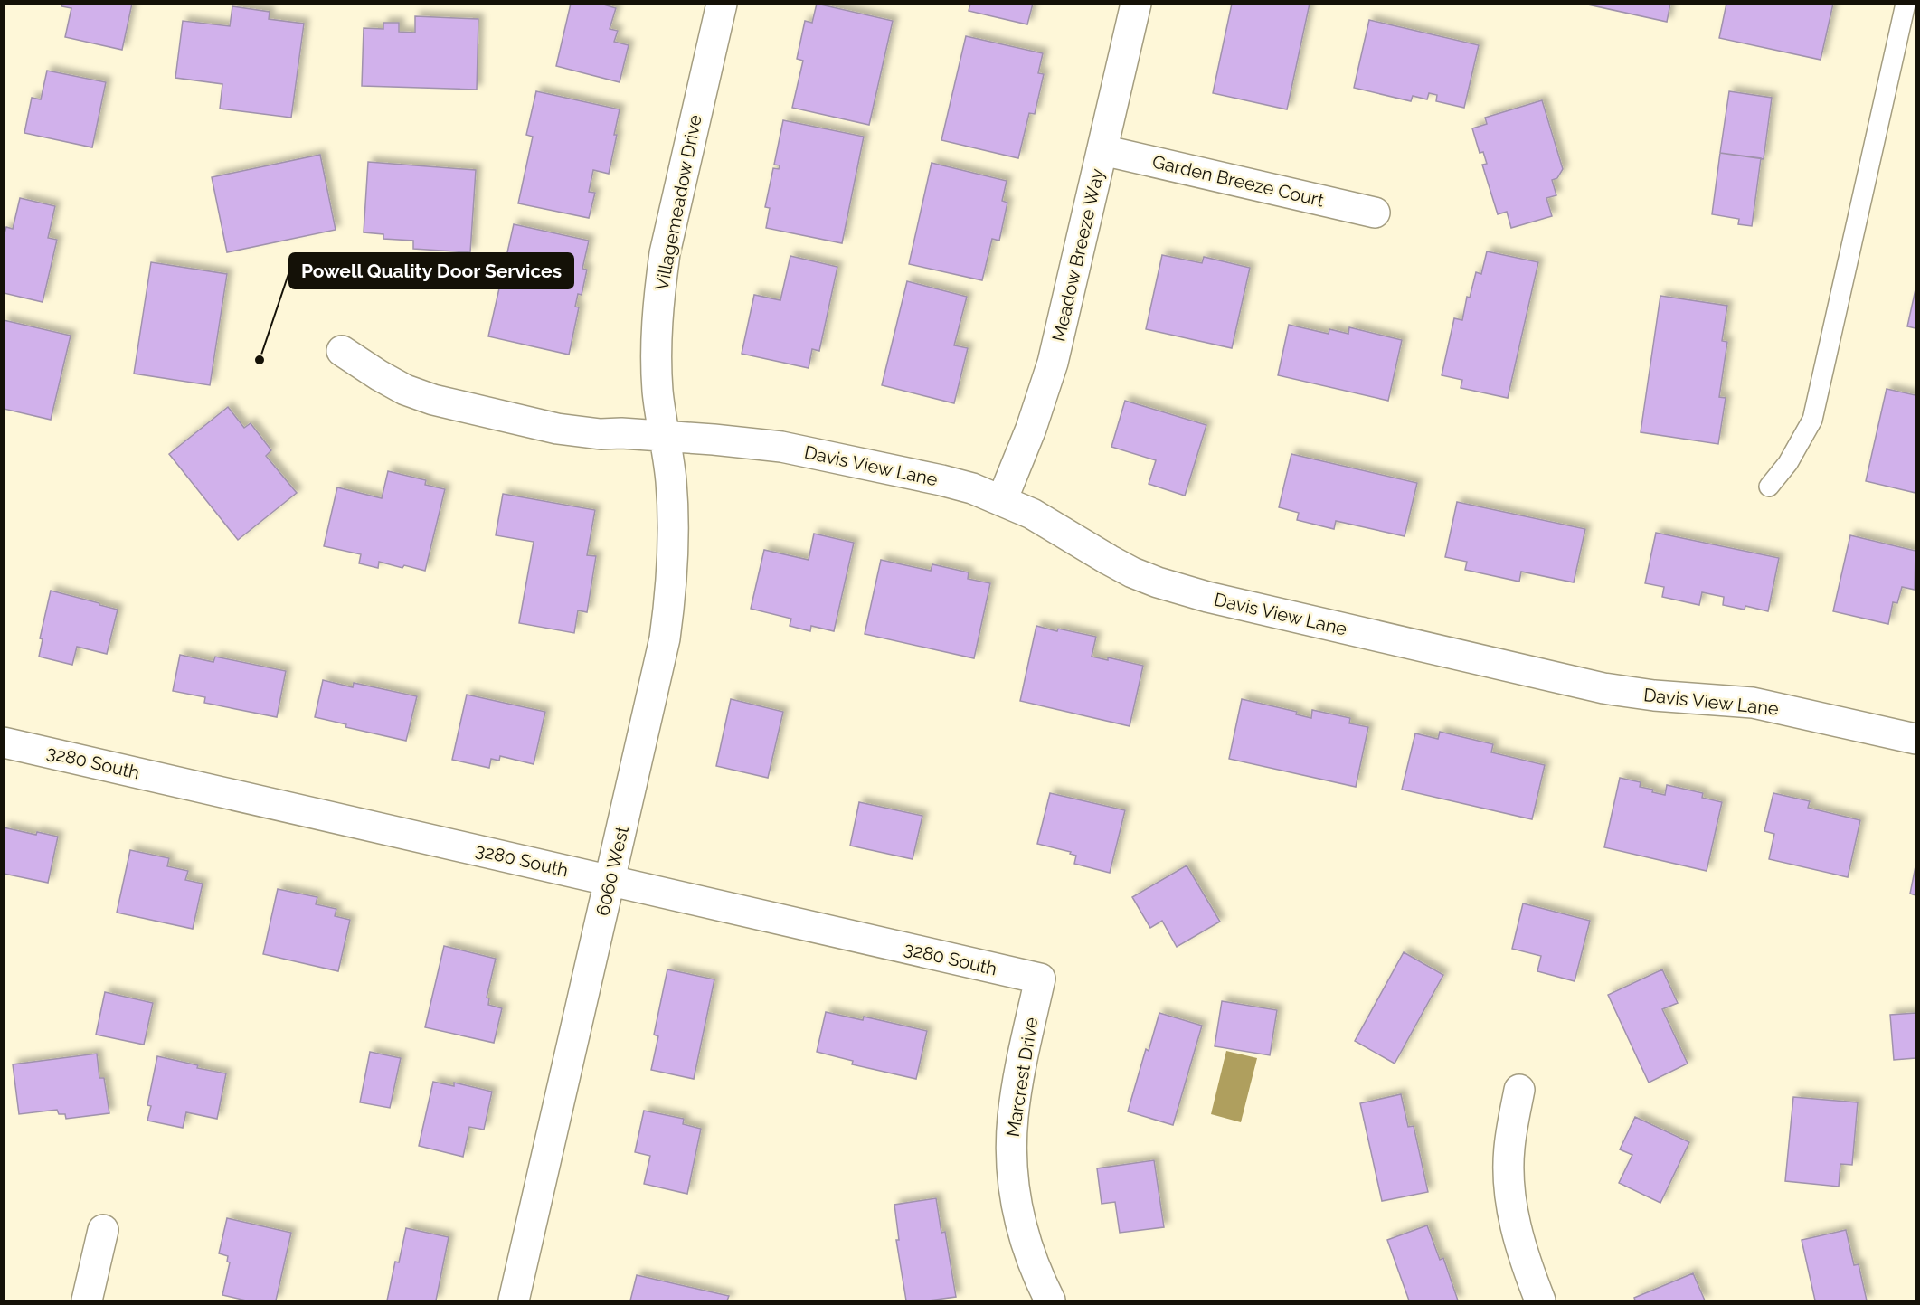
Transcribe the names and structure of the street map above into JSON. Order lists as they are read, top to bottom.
{
  "streets": {
    "street": [
      "Garden Breeze Court",
      "Villagemeadow Drive",
      "Meadow Breeze Way",
      "Davis View Lane",
      "3280 South",
      "6060 West",
      "Marcrest Drive"
    ]
  },
  "crossings": [
    ["Garden Breeze Court", "Meadow Breeze Way"],
    ["Villagemeadow Drive", "Davis View Lane"],
    ["Villagemeadow Drive", "6060 West"],
    ["Meadow Breeze Way", "Davis View Lane"],
    ["Davis View Lane", "6060 West"],
    ["3280 South", "6060 West"],
    ["3280 South", "Marcrest Drive"]
  ],
  "places": ["Powell Quality Door Services"]
}
